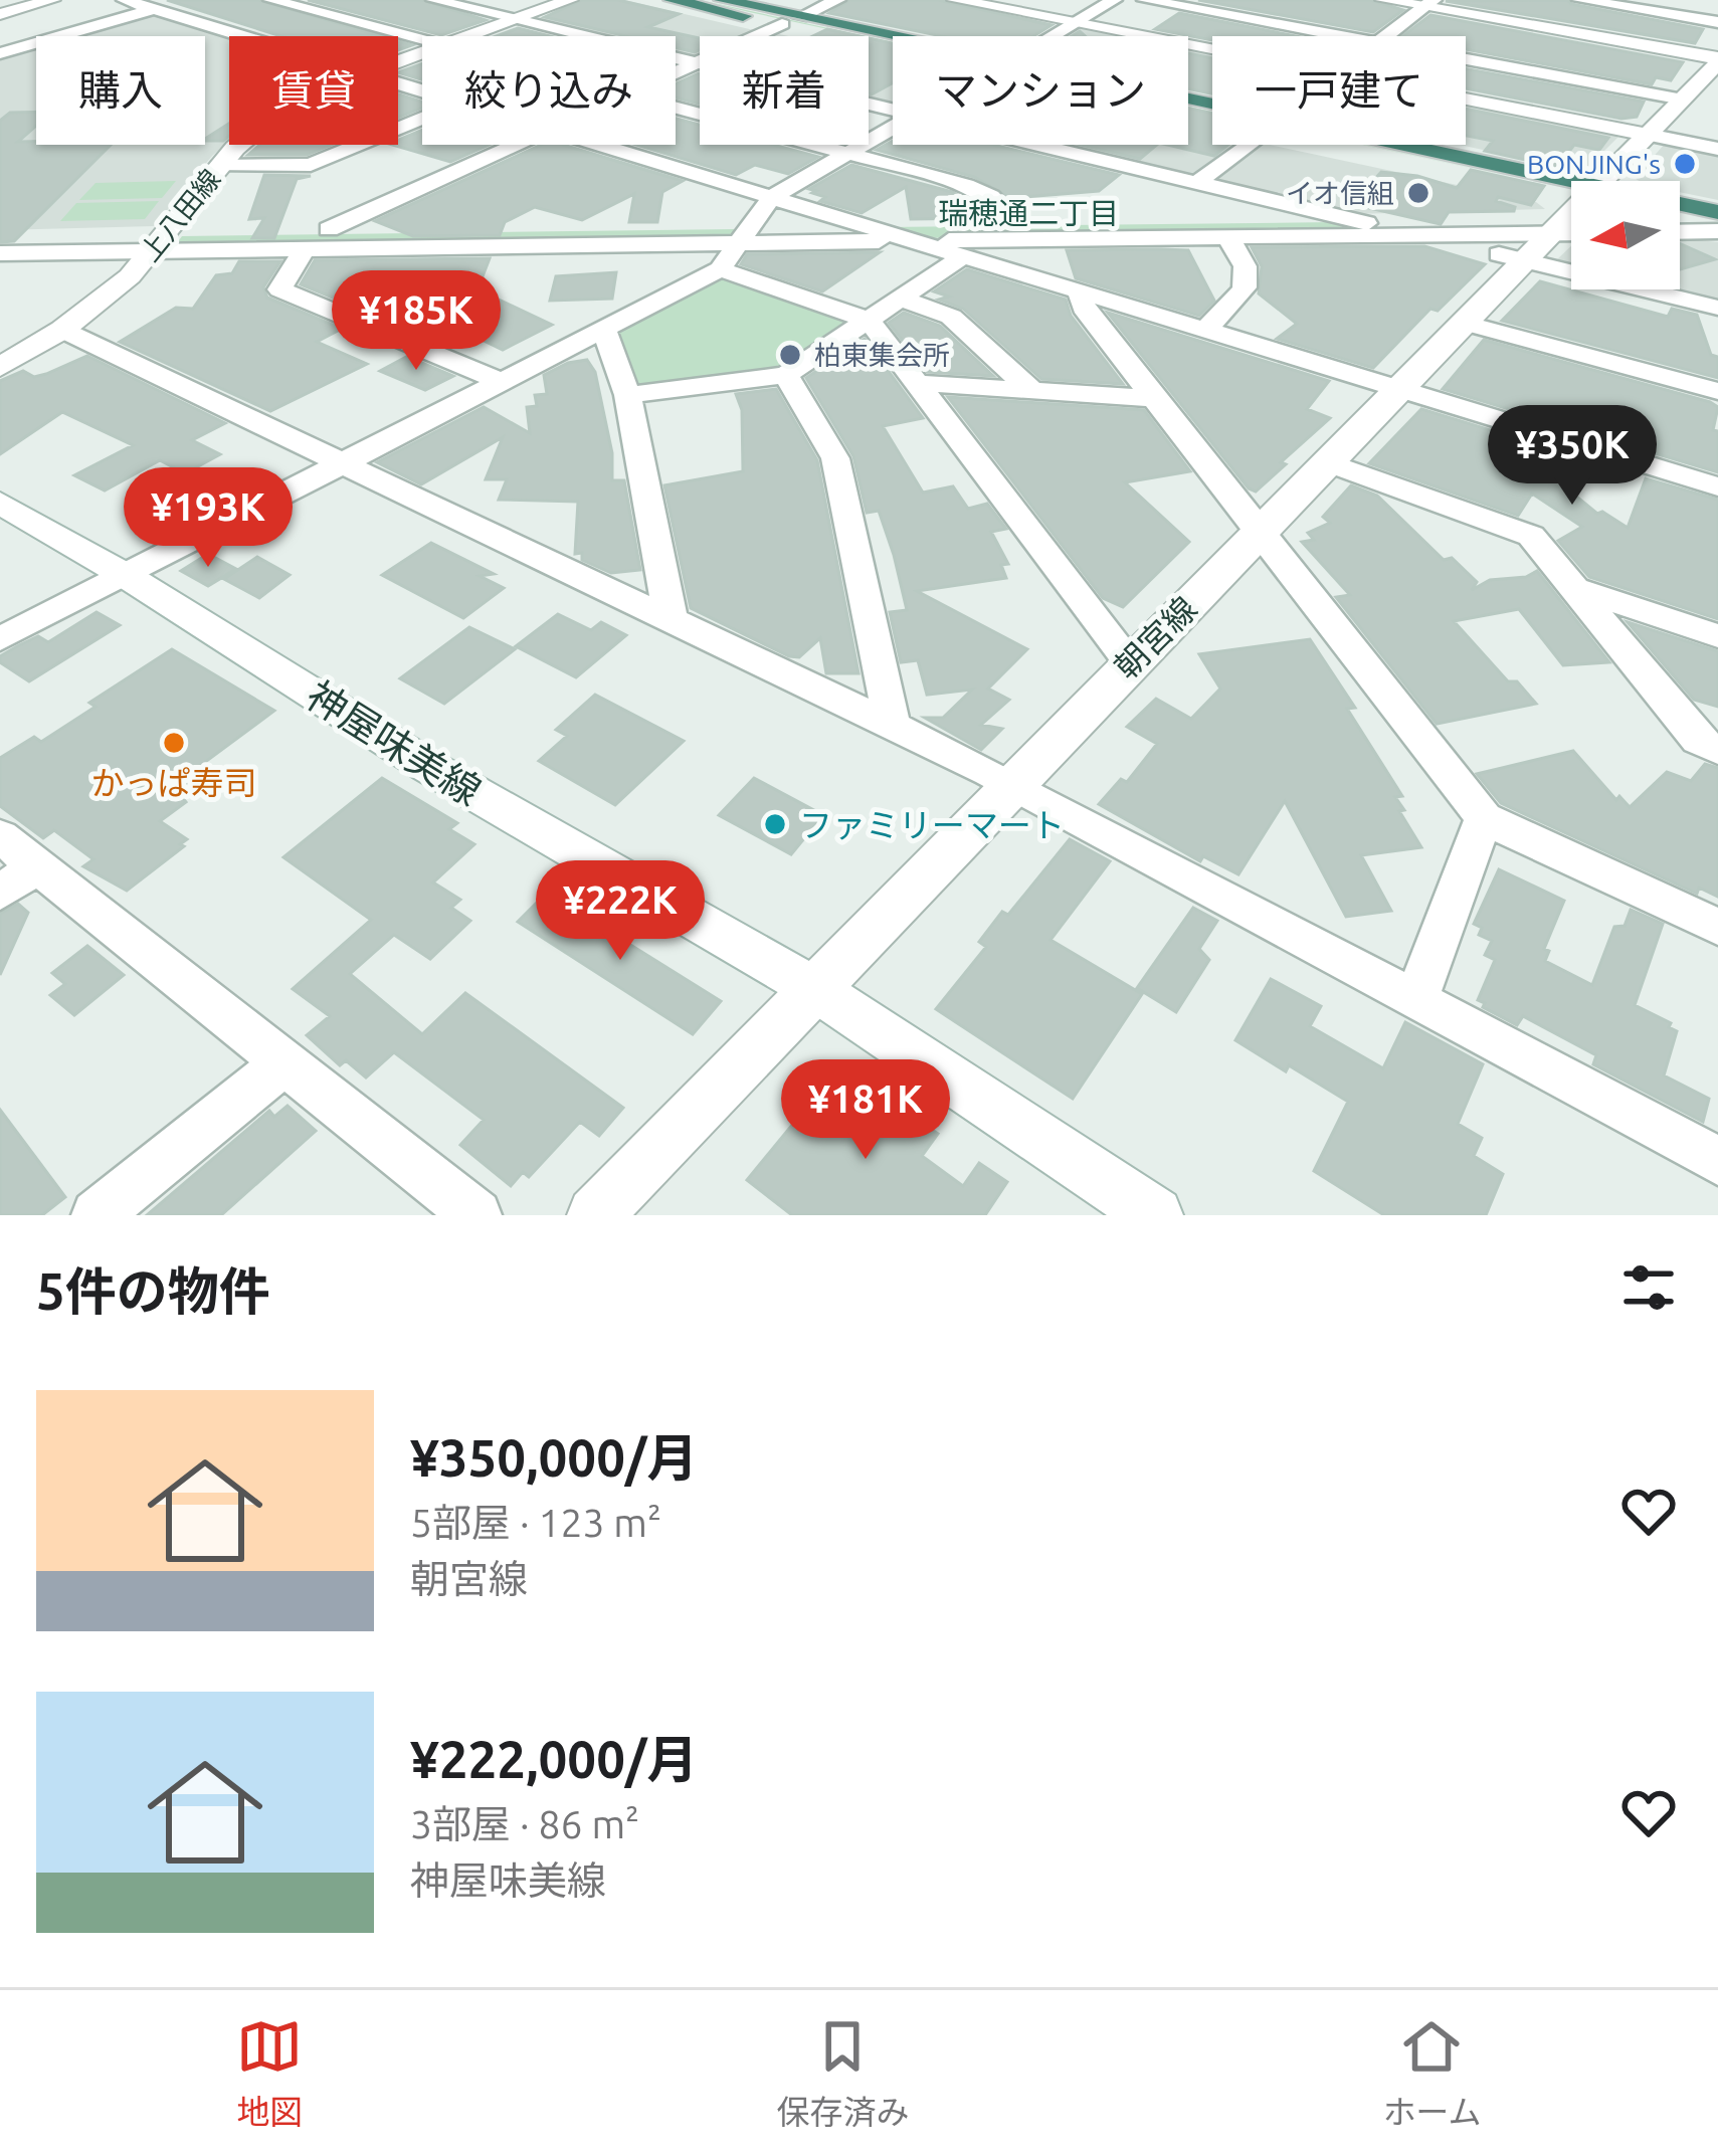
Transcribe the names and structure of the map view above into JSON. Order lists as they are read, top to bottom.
{
  "streets": {
    "street": ["上八田線", "朝宮線", "神屋味美線"]
  },
  "crossings": [
    ["朝宮線", "神屋味美線"]
  ],
  "districts": ["瑞穂通二丁目"],
  "places": [
    "BONJING's",
    "イオ信組",
    "柏東集会所",
    "かっぱ寿司",
    "ファミリーマート"
  ],
  "north": "left",
  "page": {
    "chip": [
      "購入",
      "賃貸",
      "絞り込み",
      "新着",
      "マンション",
      "一戸建て"
    ],
    "price": [
      "¥185K",
      "¥350K",
      "¥193K",
      "¥222K",
      "¥181K"
    ],
    "heading": "5件の物件",
    "list": [
      {
        "name": "¥350,000/月",
        "note": "5部屋 · 123 m² · 朝宮線"
      },
      {
        "name": "¥222,000/月",
        "note": "3部屋 · 86 m² · 神屋味美線"
      }
    ],
    "tabs": ["地図", "保存済み", "ホーム"]
  }
}
